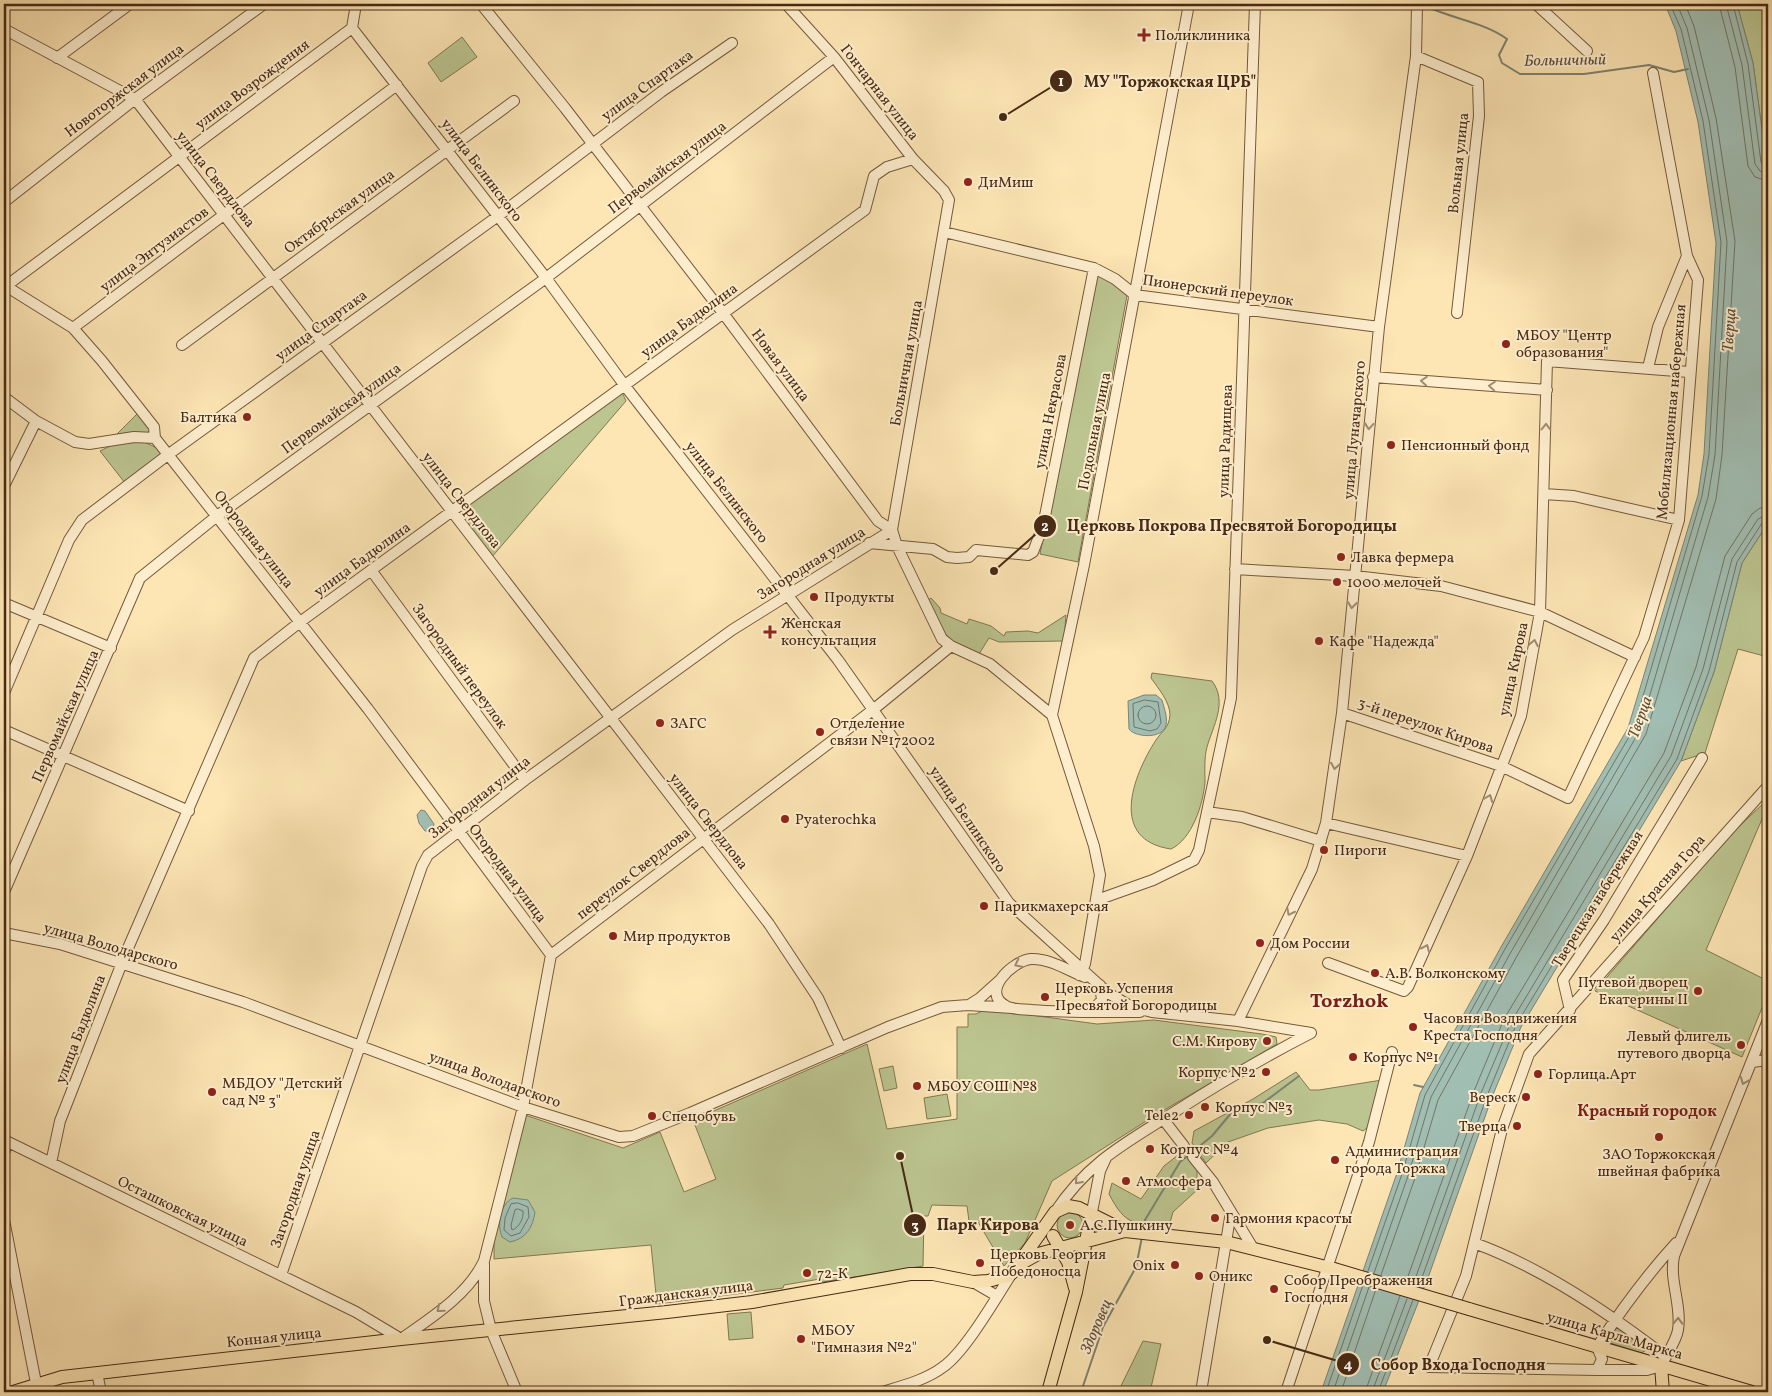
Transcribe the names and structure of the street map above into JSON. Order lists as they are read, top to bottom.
{
  "streets": {
    "main road": ["Гражданская улица", "улица Карла Маркса", "Конная улица"],
    "street": [
      "улица Возрождения",
      "улица Спартака",
      "Новоторжская улица",
      "Гончарная улица",
      "Вольная улица",
      "Первомайская улица",
      "улица Белинского",
      "улица Свердлова",
      "Октябрьская улица",
      "улица Энтузиастов",
      "Пионерский переулок",
      "улица Бадюлина",
      "Больничная улица",
      "Новая улица",
      "улица Некрасова",
      "Мобилизационная набережная",
      "улица Луначарского",
      "Подольная улица",
      "улица Радищева",
      "Огородная улица",
      "Загородная улица",
      "Загородный переулок",
      "улица Кирова",
      "3-й переулок Кирова",
      "переулок Свердлова",
      "улица Красная Гора",
      "Тверецкая набережная",
      "улица Володарского",
      "Осташковская улица"
    ]
  },
  "crossings": [
    ["улица Возрождения", "улица Белинского"],
    ["улица Возрождения", "улица Свердлова"],
    ["улица Возрождения", "Огородная улица"],
    ["улица Спартака", "улица Белинского"],
    ["улица Спартака", "улица Свердлова"],
    ["улица Спартака", "Новая улица"],
    ["улица Спартака", "Огородная улица"],
    ["Новоторжская улица", "улица Свердлова"],
    ["Гончарная улица", "Первомайская улица"],
    ["Гончарная улица", "улица Бадюлина"],
    ["Гончарная улица", "Больничная улица"],
    ["Вольная улица", "улица Луначарского"],
    ["Первомайская улица", "улица Белинского"],
    ["Первомайская улица", "улица Свердлова"],
    ["Первомайская улица", "Новая улица"],
    ["Первомайская улица", "Огородная улица"],
    ["улица Белинского", "Октябрьская улица"],
    ["улица Белинского", "улица Энтузиастов"],
    ["улица Белинского", "улица Бадюлина"],
    ["улица Белинского", "Подольная улица"],
    ["улица Белинского", "Загородная улица"],
    ["улица Белинского", "переулок Свердлова"],
    ["улица Белинского", "улица Володарского"],
    ["улица Свердлова", "Октябрьская улица"],
    ["улица Свердлова", "улица Энтузиастов"],
    ["улица Свердлова", "улица Бадюлина"],
    ["улица Свердлова", "Загородная улица"],
    ["улица Свердлова", "переулок Свердлова"],
    ["улица Свердлова", "улица Володарского"],
    ["улица Энтузиастов", "Огородная улица"],
    ["Пионерский переулок", "Больничная улица"],
    ["Пионерский переулок", "улица Некрасова"],
    ["Пионерский переулок", "улица Луначарского"],
    ["Пионерский переулок", "Подольная улица"],
    ["Пионерский переулок", "улица Радищева"],
    ["улица Бадюлина", "Новая улица"],
    ["улица Бадюлина", "Огородная улица"],
    ["улица Бадюлина", "Загородный переулок"],
    ["улица Бадюлина", "улица Володарского"],
    ["улица Бадюлина", "Осташковская улица"],
    ["Больничная улица", "Новая улица"],
    ["Больничная улица", "Загородная улица"],
    ["Новая улица", "Загородная улица"],
    ["Мобилизационная набережная", "3-й переулок Кирова"],
    ["улица Луначарского", "3-й переулок Кирова"],
    ["Подольная улица", "улица Радищева"],
    ["Огородная улица", "Загородная улица"],
    ["Огородная улица", "переулок Свердлова"],
    ["Загородная улица", "Загородный переулок"],
    ["Загородная улица", "улица Володарского"],
    ["Загородная улица", "Осташковская улица"],
    ["улица Кирова", "3-й переулок Кирова"],
    ["улица Красная Гора", "Тверецкая набережная"],
    ["улица Володарского", "Конная улица"],
    ["Осташковская улица", "Гражданская улица"],
    ["Осташковская улица", "Конная улица"],
    ["Гражданская улица", "Конная улица"]
  ],
  "one_way": ["улица Луначарского", "улица Кирова"],
  "districts": ["Torzhok", "Красный городок"],
  "water": ["Больничный", "Тверца", "Здоровец"],
  "places": {
    "health": ["Поликлиника", "Женская консультация"],
    "other": [
      "МУ \"Торжокская ЦРБ\"",
      "ДиМиш",
      "МБОУ \"Центр образования\"",
      "Балтика",
      "Пенсионный фонд",
      "Лавка фермера",
      "Церковь Покрова Пресвятой Богородицы",
      "1000 мелочей",
      "Продукты",
      "Кафе \"Надежда\"",
      "ЗАГС",
      "Отделение связи №172002",
      "Pyaterochka",
      "Пироги",
      "Парикмахерская",
      "Мир продуктов",
      "Дом России",
      "А.В. Волконскому",
      "Путевой дворец Екатерины II",
      "Церковь Успения Пресвятой Богородицы",
      "Часовня Воздвижения Креста Господня",
      "С.М. Кирову",
      "Левый флигель путевого дворца",
      "Корпус №1",
      "Корпус №2",
      "Горлица.Арт",
      "МБОУ СОШ №8",
      "МБДОУ \"Детский сад № 3\"",
      "Вереск",
      "Корпус №3",
      "Tele2",
      "Спецобувь",
      "Тверца",
      "ЗАО Торжокская швейная фабрика",
      "Корпус №4",
      "Парк Кирова",
      "Администрация города Торжка",
      "Атмосфера",
      "Гармония красоты",
      "А.С.Пушкину",
      "Церковь Георгия Победоносца",
      "Onix",
      "72-К",
      "Оникс",
      "Собор Преображения Господня",
      "МБОУ \"Гимназия №2\"",
      "Собор Входа Господня"
    ]
  }
}
